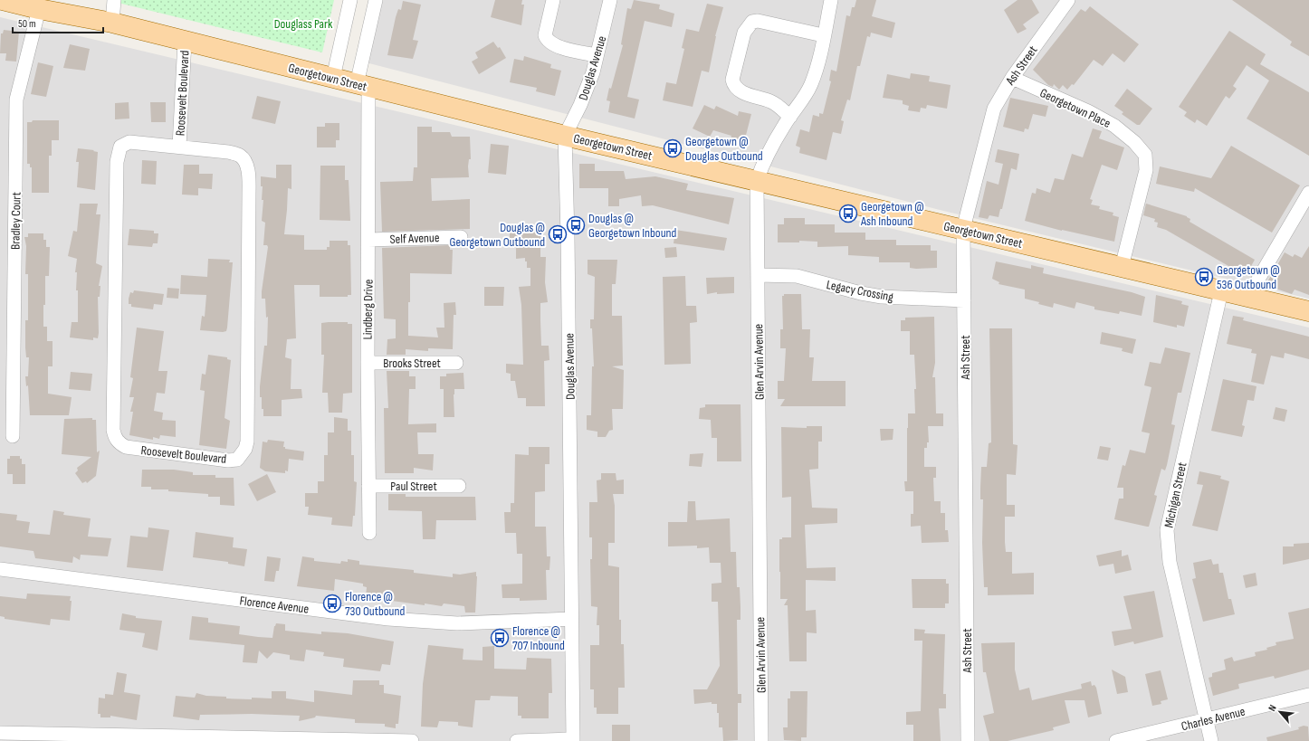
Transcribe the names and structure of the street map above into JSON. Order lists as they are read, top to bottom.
{
  "streets": {
    "main road": ["Georgetown Street"],
    "street": [
      "Ash Street",
      "Douglas Avenue",
      "Roosevelt Boulevard",
      "Georgetown Place",
      "Bradley Court",
      "Self Avenue",
      "Legacy Crossing",
      "Lindberg Drive",
      "Glen Arvin Avenue",
      "Brooks Street",
      "Paul Street",
      "Michigan Street",
      "Florence Avenue",
      "Charles Avenue"
    ]
  },
  "crossings": [
    ["Ash Street", "Georgetown Street"],
    ["Ash Street", "Georgetown Place"],
    ["Ash Street", "Legacy Crossing"],
    ["Douglas Avenue", "Georgetown Street"],
    ["Douglas Avenue", "Florence Avenue"],
    ["Georgetown Street", "Roosevelt Boulevard"],
    ["Georgetown Street", "Georgetown Place"],
    ["Georgetown Street", "Bradley Court"],
    ["Georgetown Street", "Lindberg Drive"],
    ["Georgetown Street", "Glen Arvin Avenue"],
    ["Georgetown Street", "Michigan Street"],
    ["Self Avenue", "Lindberg Drive"],
    ["Legacy Crossing", "Glen Arvin Avenue"],
    ["Lindberg Drive", "Brooks Street"],
    ["Lindberg Drive", "Paul Street"],
    ["Michigan Street", "Charles Avenue"]
  ],
  "parks": ["Douglass Park"],
  "places": {
    "bus stop": [
      "Georgetown @ Douglas Outbound",
      "Georgetown @ Ash Inbound",
      "Douglas @ Georgetown Inbound",
      "Douglas @ Georgetown Outbound",
      "Georgetown @ 536 Outbound",
      "Florence @ 730 Outbound",
      "Florence @ 707 Inbound"
    ]
  },
  "scale_bar": "50 m",
  "north": "top left"
}
